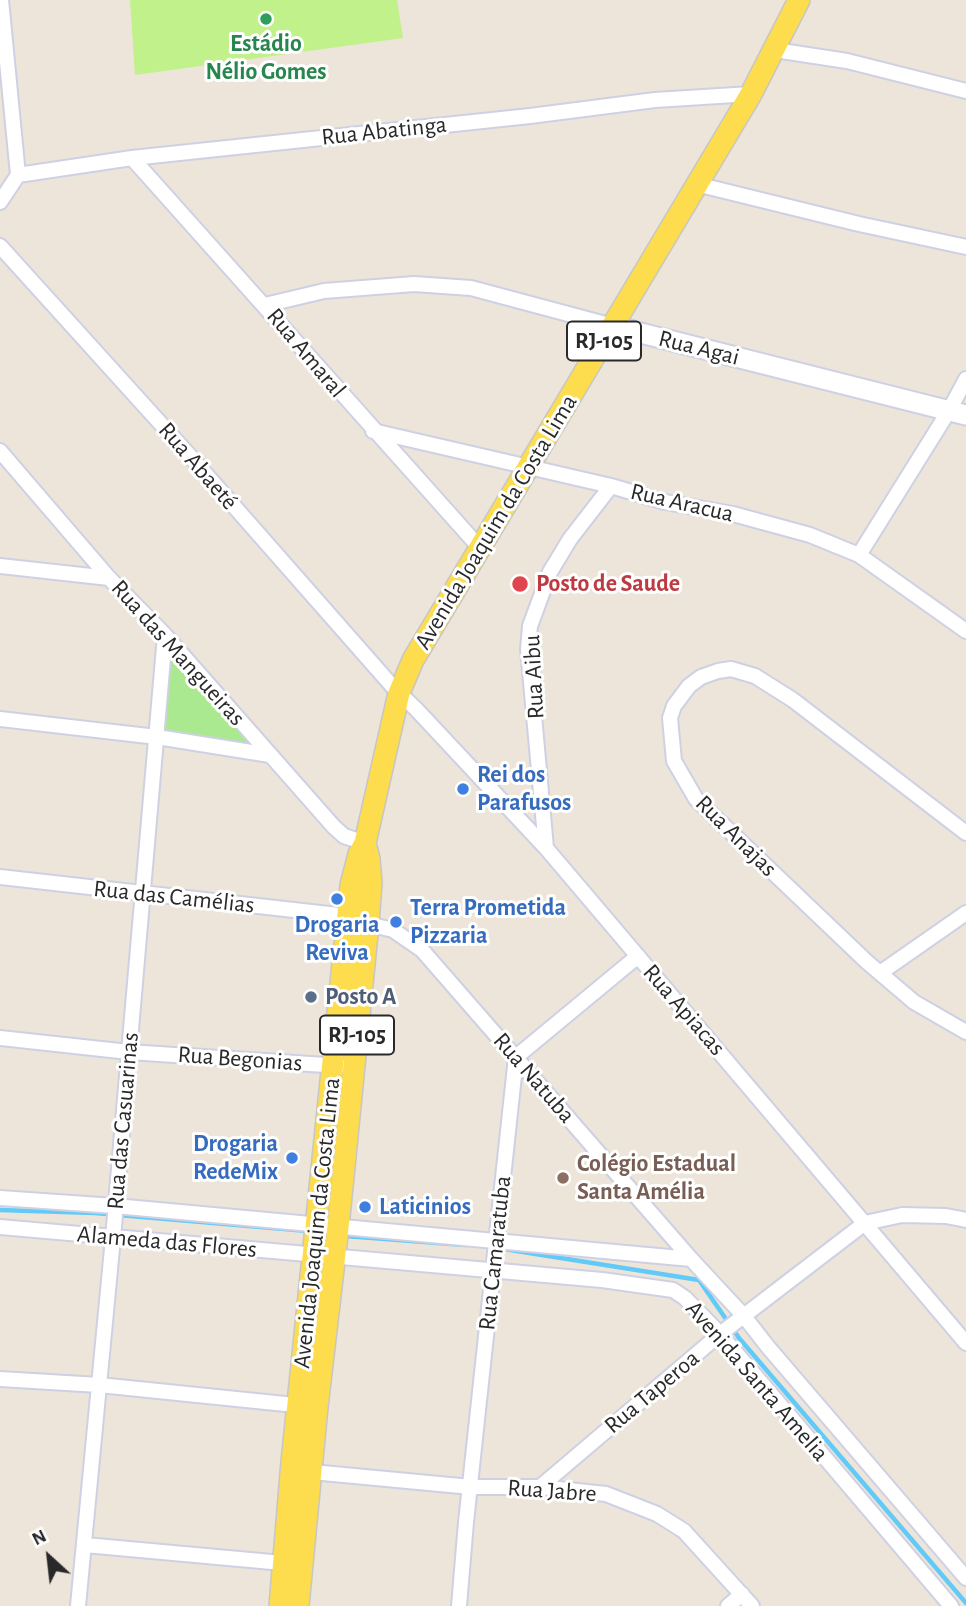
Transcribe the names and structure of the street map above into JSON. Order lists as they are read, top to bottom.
{
  "streets": {
    "main road": ["RJ-105", "Avenida Joaquim da Costa Lima"],
    "street": [
      "Rua Abatinga",
      "Rua Agai",
      "Rua Amaral",
      "Rua Abaeté",
      "Rua Aracua",
      "Rua das Mangueiras",
      "Rua Aibu",
      "Rua Anajas",
      "Rua das Camélias",
      "Rua Apiacas",
      "Rua Begonias",
      "Rua Natuba",
      "Rua das Casuarinas",
      "Alameda das Flores",
      "Rua Camaratuba",
      "Avenida Santa Amelia",
      "Rua Taperoa",
      "Rua Jabre"
    ]
  },
  "crossings": [
    ["Rua Abatinga", "Rua Amaral"],
    ["Rua Abatinga", "Avenida Joaquim da Costa Lima"],
    ["Rua Agai", "Rua Amaral"],
    ["Rua Agai", "Avenida Joaquim da Costa Lima"],
    ["Rua Amaral", "Rua Aracua"],
    ["Rua Amaral", "Avenida Joaquim da Costa Lima"],
    ["Rua Abaeté", "Avenida Joaquim da Costa Lima"],
    ["Rua Abaeté", "Rua Apiacas"],
    ["Rua Aracua", "Avenida Joaquim da Costa Lima"],
    ["Rua Aracua", "Rua Aibu"],
    ["Avenida Joaquim da Costa Lima", "Rua das Mangueiras"],
    ["Avenida Joaquim da Costa Lima", "Rua das Camélias"],
    ["Avenida Joaquim da Costa Lima", "Rua Apiacas"],
    ["Avenida Joaquim da Costa Lima", "Rua Begonias"],
    ["Avenida Joaquim da Costa Lima", "Rua Natuba"],
    ["Avenida Joaquim da Costa Lima", "Alameda das Flores"],
    ["Avenida Joaquim da Costa Lima", "Avenida Santa Amelia"],
    ["Avenida Joaquim da Costa Lima", "Rua Jabre"],
    ["Rua das Mangueiras", "Rua das Casuarinas"],
    ["Rua Aibu", "Rua Apiacas"],
    ["Rua das Camélias", "Rua das Casuarinas"],
    ["Rua Apiacas", "Rua Taperoa"],
    ["Rua Begonias", "Rua das Casuarinas"],
    ["Rua Natuba", "Rua Camaratuba"],
    ["Rua Natuba", "Avenida Santa Amelia"],
    ["Rua Natuba", "Rua Taperoa"],
    ["Rua das Casuarinas", "Alameda das Flores"],
    ["Alameda das Flores", "Avenida Santa Amelia"],
    ["Rua Camaratuba", "Avenida Santa Amelia"],
    ["Rua Camaratuba", "Rua Jabre"],
    ["Avenida Santa Amelia", "Rua Taperoa"],
    ["Rua Taperoa", "Rua Jabre"]
  ],
  "places": [
    "Estádio Nélio Gomes",
    "Posto de Saude",
    "Rei dos Parafusos",
    "Drogaria Reviva",
    "Terra Prometida Pizzaria",
    "Posto A",
    "Drogaria RedeMix",
    "Colégio Estadual Santa Amélia",
    "Laticinios"
  ],
  "north": "top left"
}
